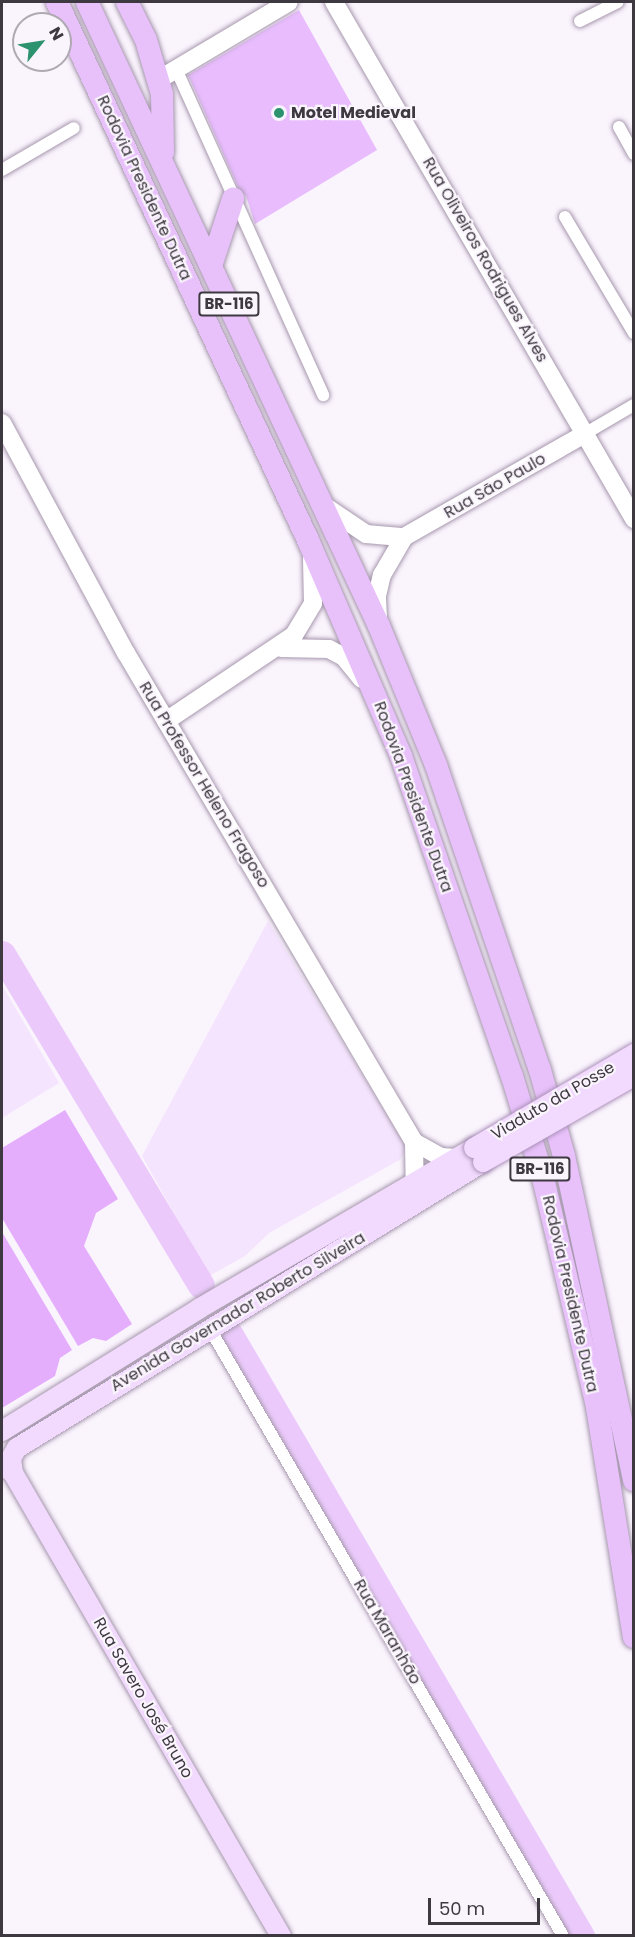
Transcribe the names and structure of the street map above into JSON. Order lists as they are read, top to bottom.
{
  "streets": {
    "highway": ["Rodovia Presidente Dutra", "BR-116"],
    "main road": [
      "Rua Oliveiros Rodrigues Alves",
      "Rua São Paulo",
      "Rua Professor Heleno Fragoso",
      "Viaduto da Posse",
      "Avenida Governador Roberto Silveira",
      "Rua Savero José Bruno"
    ],
    "street": ["Rua Maranhão"]
  },
  "crossings": [
    ["Rua Oliveiros Rodrigues Alves", "Rua São Paulo"],
    ["Rua Professor Heleno Fragoso", "Avenida Governador Roberto Silveira"],
    ["Viaduto da Posse", "Avenida Governador Roberto Silveira"],
    ["Avenida Governador Roberto Silveira", "Rua Maranhão"],
    ["Avenida Governador Roberto Silveira", "Rua Savero José Bruno"]
  ],
  "places": ["Motel Medieval"],
  "scale_bar": "50 m",
  "north": "top right"
}
